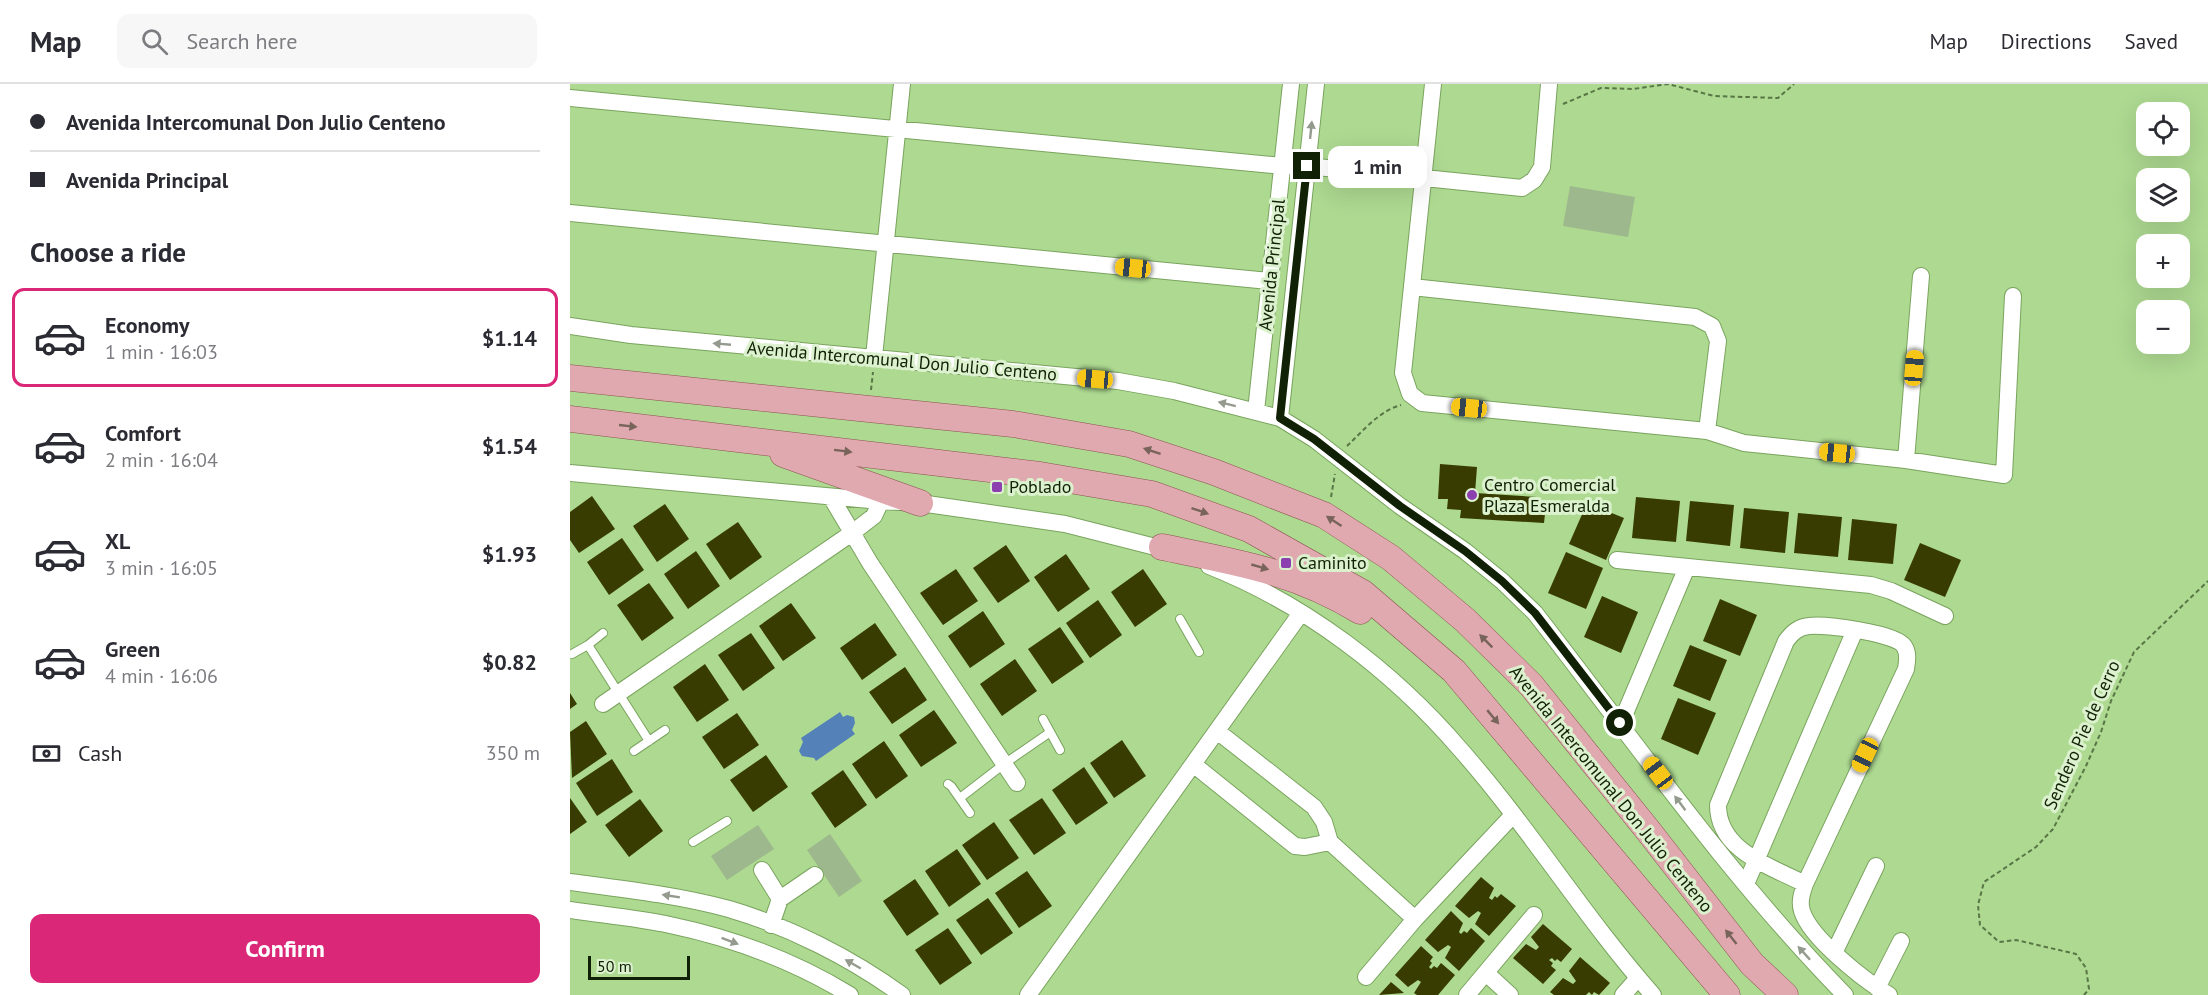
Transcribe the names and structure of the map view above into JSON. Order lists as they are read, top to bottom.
{
  "streets": {
    "main road": ["Avenida Intercomunal Don Julio Centeno"],
    "street": ["Avenida Principal"],
    "path": ["Sendero Pie de Cerro"]
  },
  "crossings": [
    ["Avenida Principal", "Avenida Intercomunal Don Julio Centeno"]
  ],
  "places": {
    "transit": ["Poblado", "Caminito"],
    "other": ["Centro Comercial Plaza Esmeralda"]
  },
  "scale_bar": "50 m",
  "page": {
    "header": "Map",
    "search": "Search here",
    "nav": ["Map", "Directions", "Saved"],
    "banner": ["Avenida Intercomunal Don Julio Centeno", "Avenida Principal"],
    "map_buttons": ["+", "−"],
    "bubble": "1 min",
    "heading": "Choose a ride",
    "list": [
      {
        "name": "Economy",
        "note": "1 min · 16:03",
        "value": "$1.14"
      },
      {
        "name": "Comfort",
        "note": "2 min · 16:04",
        "value": "$1.54"
      },
      {
        "name": "XL",
        "note": "3 min · 16:05",
        "value": "$1.93"
      },
      {
        "name": "Green",
        "note": "4 min · 16:06",
        "value": "$0.82"
      }
    ],
    "pay": ["Cash", "350 m"],
    "buttons": "Confirm",
    "scale": "50 m"
  }
}
